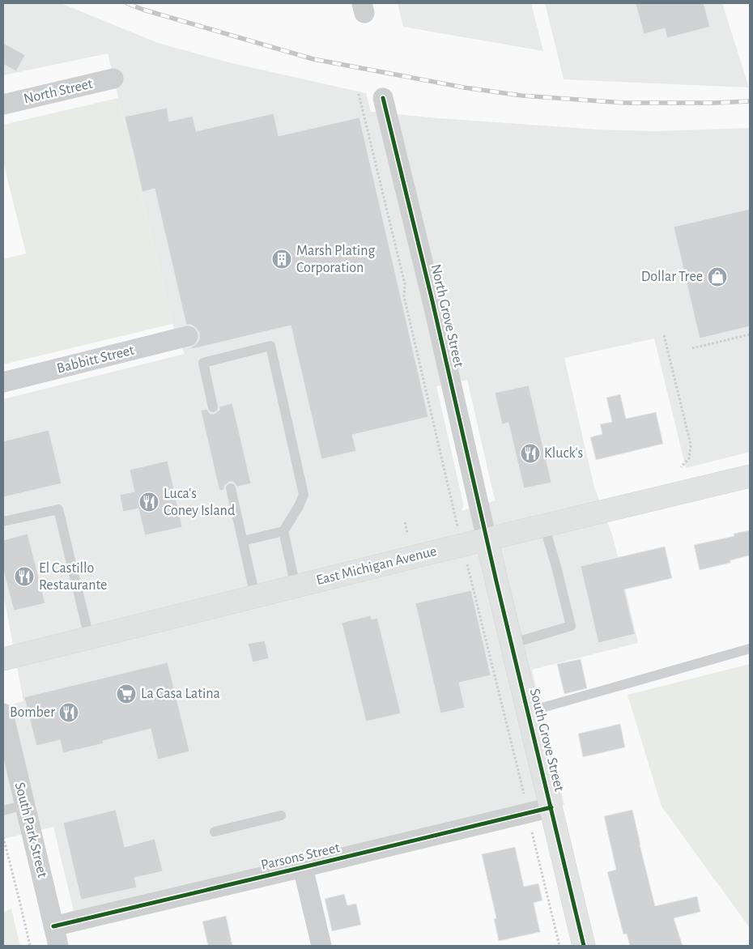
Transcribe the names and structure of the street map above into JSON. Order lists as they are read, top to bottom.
{
  "streets": {
    "main road": ["East Michigan Avenue", "South Grove Street"],
    "street": [
      "North Street",
      "North Grove Street",
      "Babbitt Street",
      "South Park Street",
      "Parsons Street"
    ]
  },
  "crossings": [
    ["North Grove Street", "East Michigan Avenue"],
    ["North Grove Street", "South Grove Street"],
    ["East Michigan Avenue", "South Grove Street"],
    ["South Grove Street", "Parsons Street"],
    ["South Park Street", "Parsons Street"]
  ],
  "places": {
    "building": ["Marsh Plating Corporation"],
    "shop": ["Dollar Tree"],
    "restaurant": [
      "Kluck's",
      "Luca's Coney Island",
      "El Castillo Restaurante",
      "Bomber"
    ],
    "supermarket": ["La Casa Latina"]
  }
}
